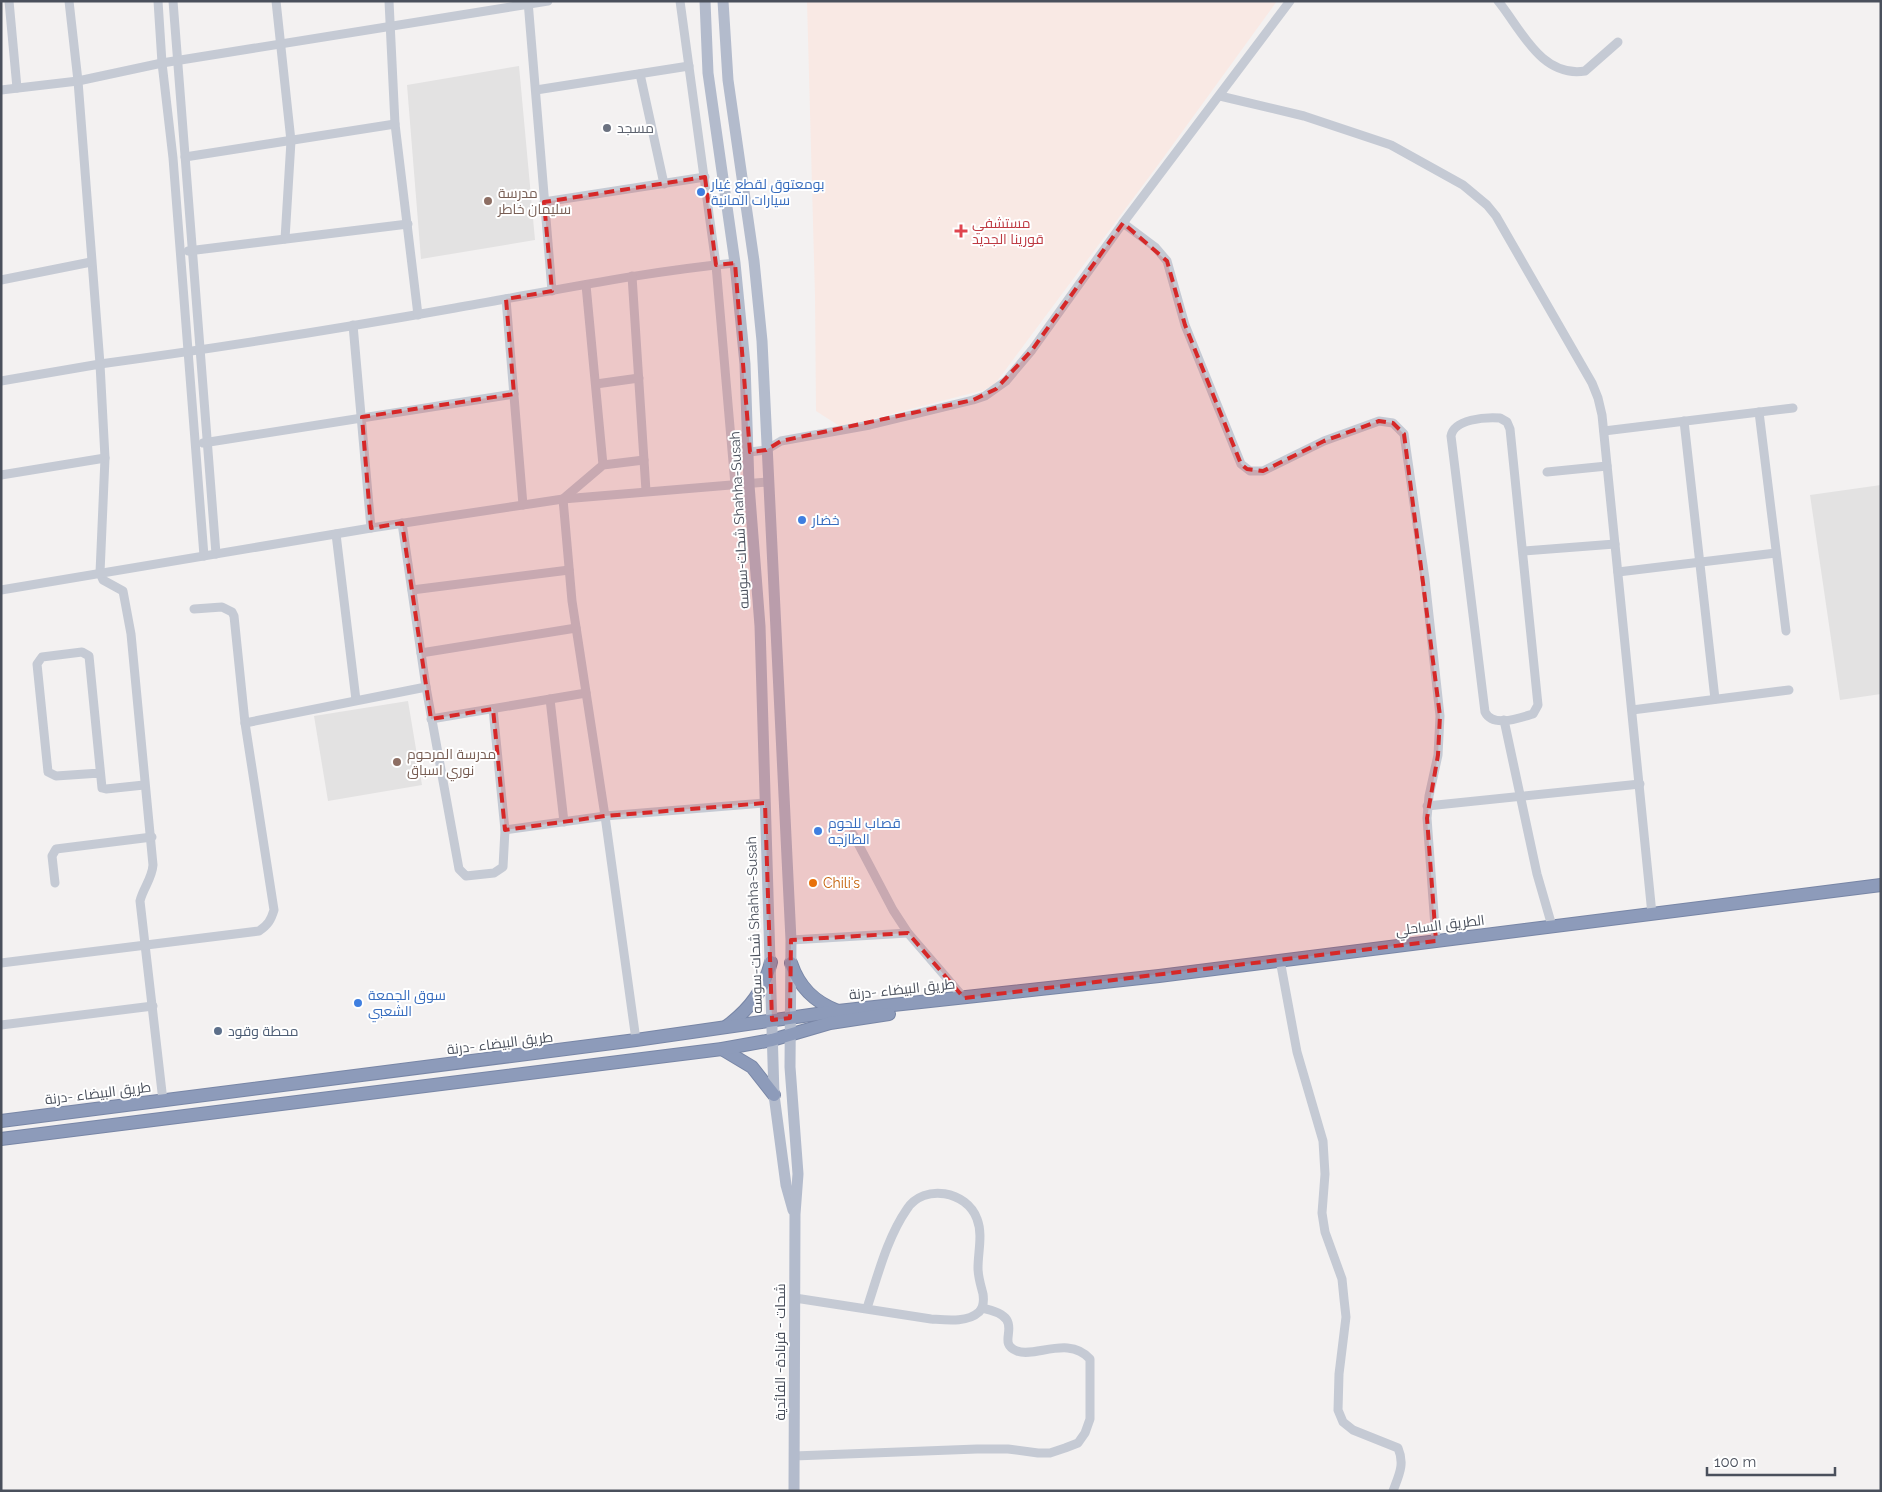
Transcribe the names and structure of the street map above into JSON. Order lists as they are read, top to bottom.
{
  "streets": {
    "highway": ["الطريق الساحلي", "طريق البيضاء -درنة"],
    "main road": ["شحات-سوسه Shahha-Susah", "شحات - قرنادة- الفائدية"]
  },
  "crossings": [
    ["شحات-سوسه Shahha-Susah", "طريق البيضاء -درنة"],
    ["شحات-سوسه Shahha-Susah", "شحات - قرنادة- الفائدية"],
    ["الطريق الساحلي", "طريق البيضاء -درنة"]
  ],
  "places": {
    "other": [
      "مسجد",
      "بومعتوق لقطع غيار سيارات المانية",
      "مدرسة سليمان خاطر",
      "خضار",
      "مدرسة المرحوم نوري اسباق",
      "قصاب للحوم الطازجه",
      "Chili's",
      "سوق الجمعة الشعبي",
      "محطة وقود"
    ],
    "health": ["مستشفي قورينا الجديد"]
  },
  "scale_bar": "100 m"
}
